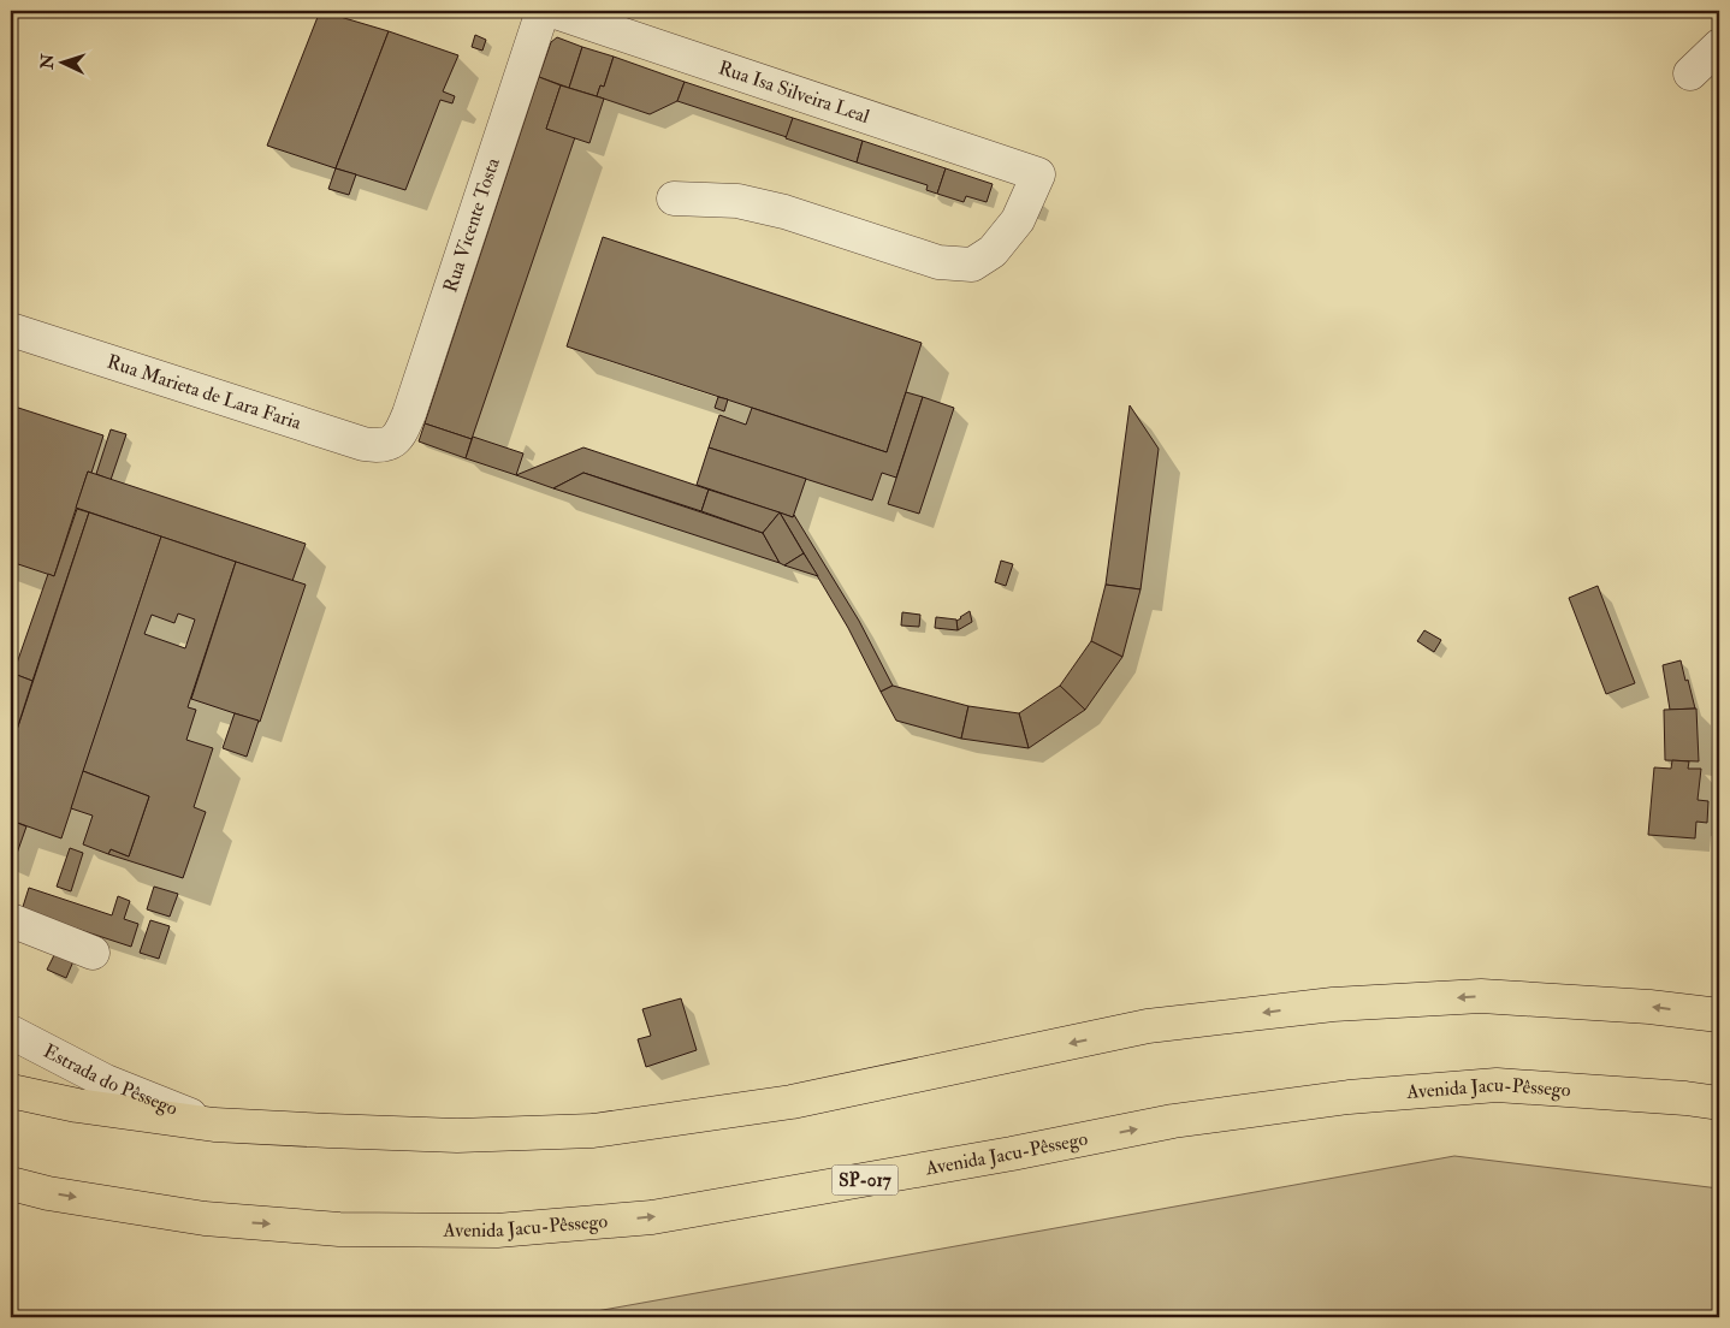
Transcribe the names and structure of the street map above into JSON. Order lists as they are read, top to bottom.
{
  "streets": {
    "highway": ["Avenida Jacu-Pêssego", "SP-017"],
    "street": [
      "Rua Isa Silveira Leal",
      "Rua Vicente Tosta",
      "Rua Marieta de Lara Faria",
      "Estrada do Pêssego"
    ]
  },
  "crossings": [
    ["Rua Vicente Tosta", "Rua Marieta de Lara Faria"]
  ],
  "north": "left"
}
